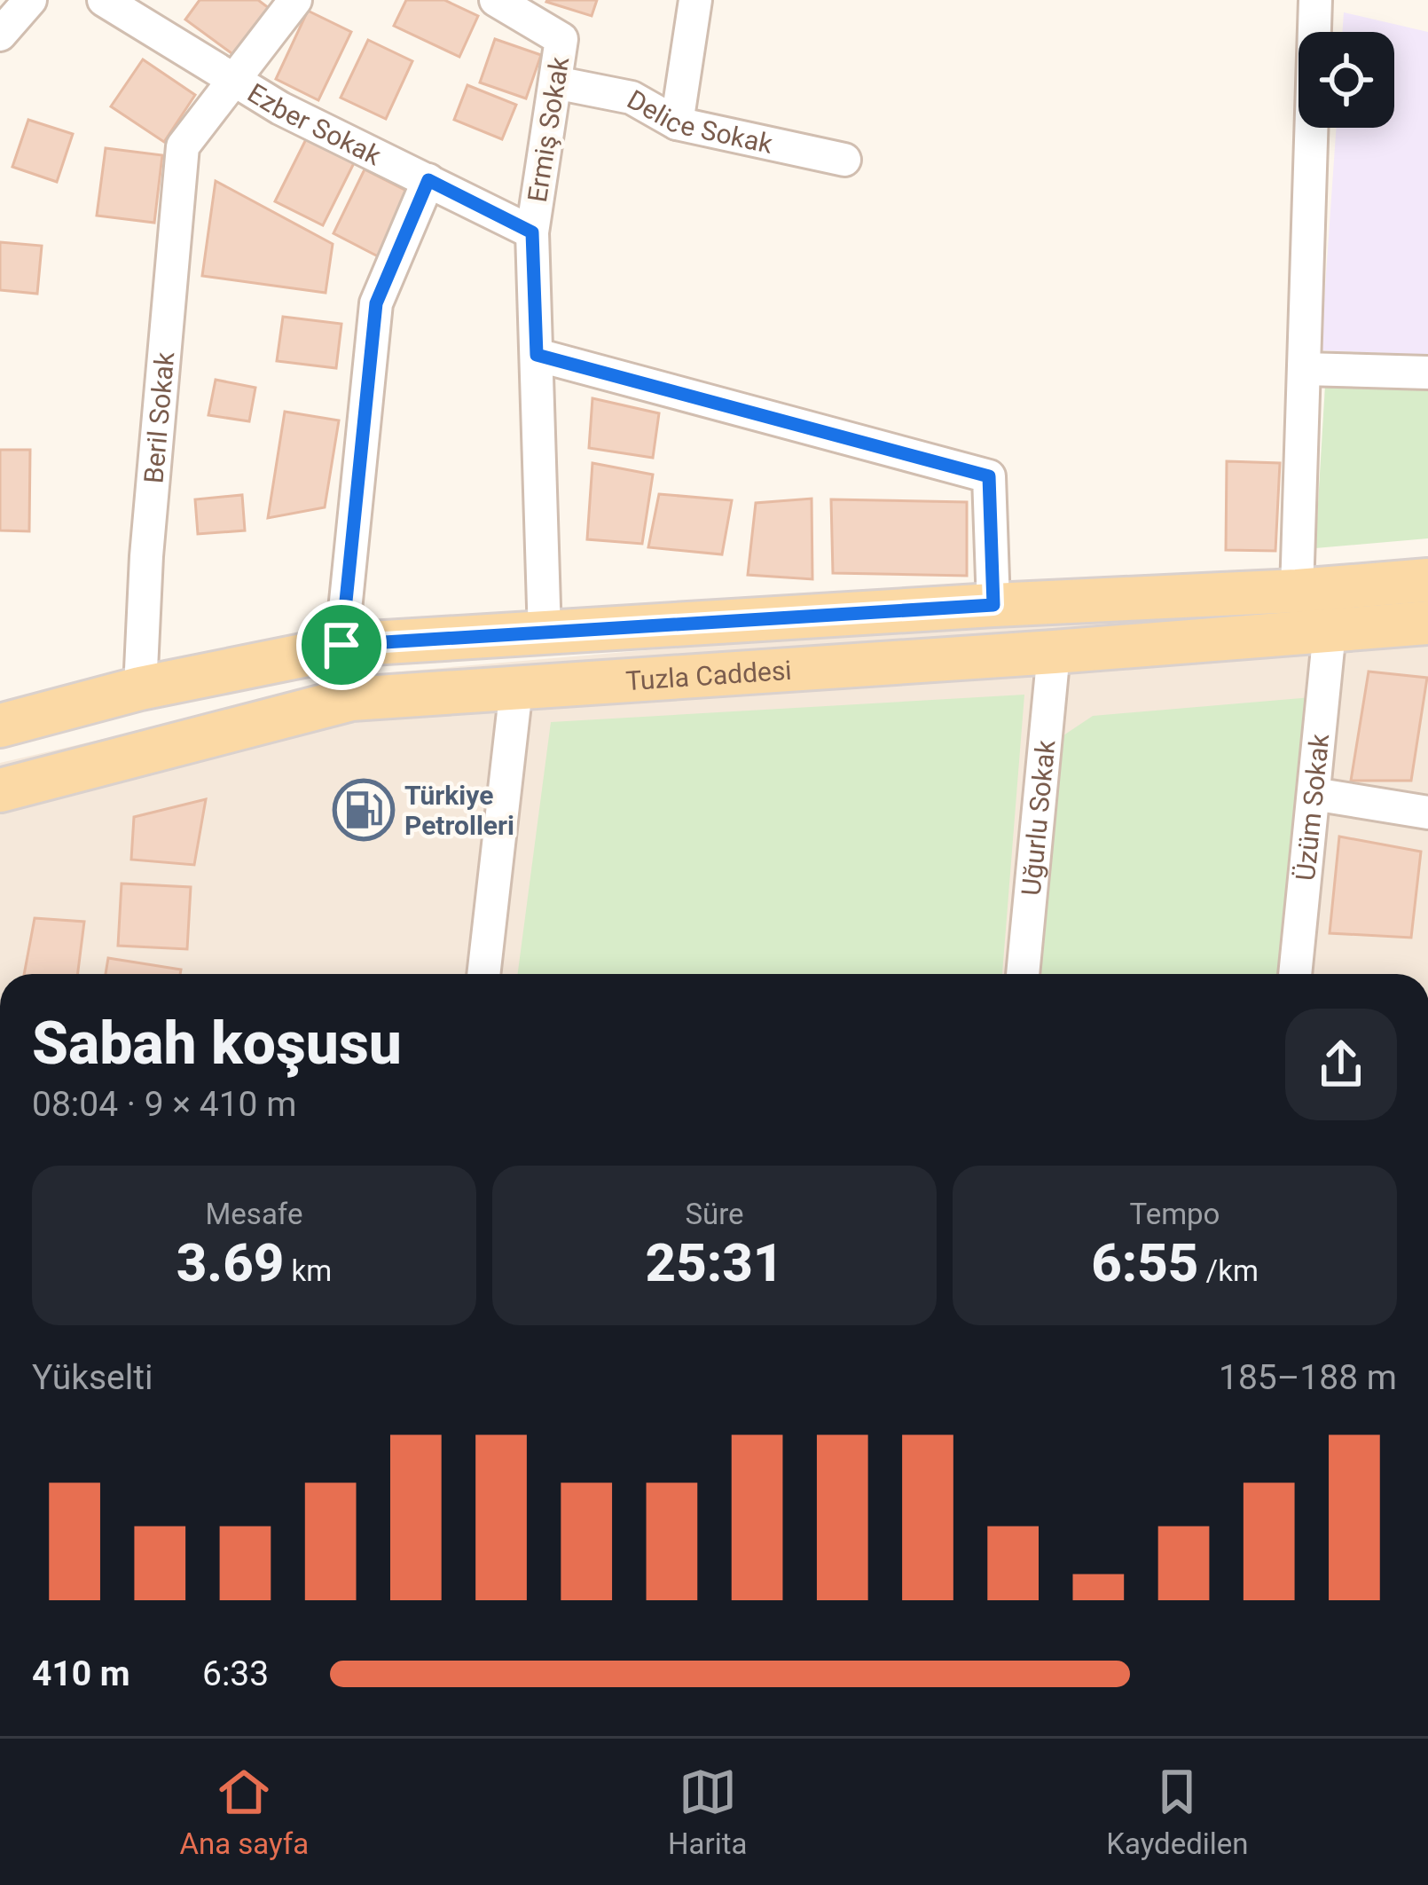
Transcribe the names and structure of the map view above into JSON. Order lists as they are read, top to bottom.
{
  "streets": {
    "main road": ["Tuzla Caddesi"],
    "street": [
      "Delice Sokak",
      "Ezber Sokak",
      "Ermiş Sokak",
      "Beril Sokak",
      "Üzüm Sokak",
      "Uğurlu Sokak"
    ]
  },
  "crossings": [
    ["Delice Sokak", "Ermiş Sokak"],
    ["Ezber Sokak", "Ermiş Sokak"],
    ["Ezber Sokak", "Beril Sokak"],
    ["Ermiş Sokak", "Tuzla Caddesi"],
    ["Beril Sokak", "Tuzla Caddesi"],
    ["Tuzla Caddesi", "Üzüm Sokak"],
    ["Tuzla Caddesi", "Uğurlu Sokak"]
  ],
  "places": {
    "fuel station": ["Türkiye Petrolleri"]
  },
  "page": {
    "heading": ["Sabah koşusu", "08:04 · 9 × 410 m"],
    "stats": [
      ["Mesafe", "3.69 km"],
      ["Süre", "25:31"],
      ["Tempo", "6:55 /km"]
    ],
    "chart": ["Yükselti", "185–188 m"],
    "list": [
      {
        "name": "410 m",
        "note": "6:33"
      }
    ],
    "tabs": ["Ana sayfa", "Harita", "Kaydedilen"]
  }
}
